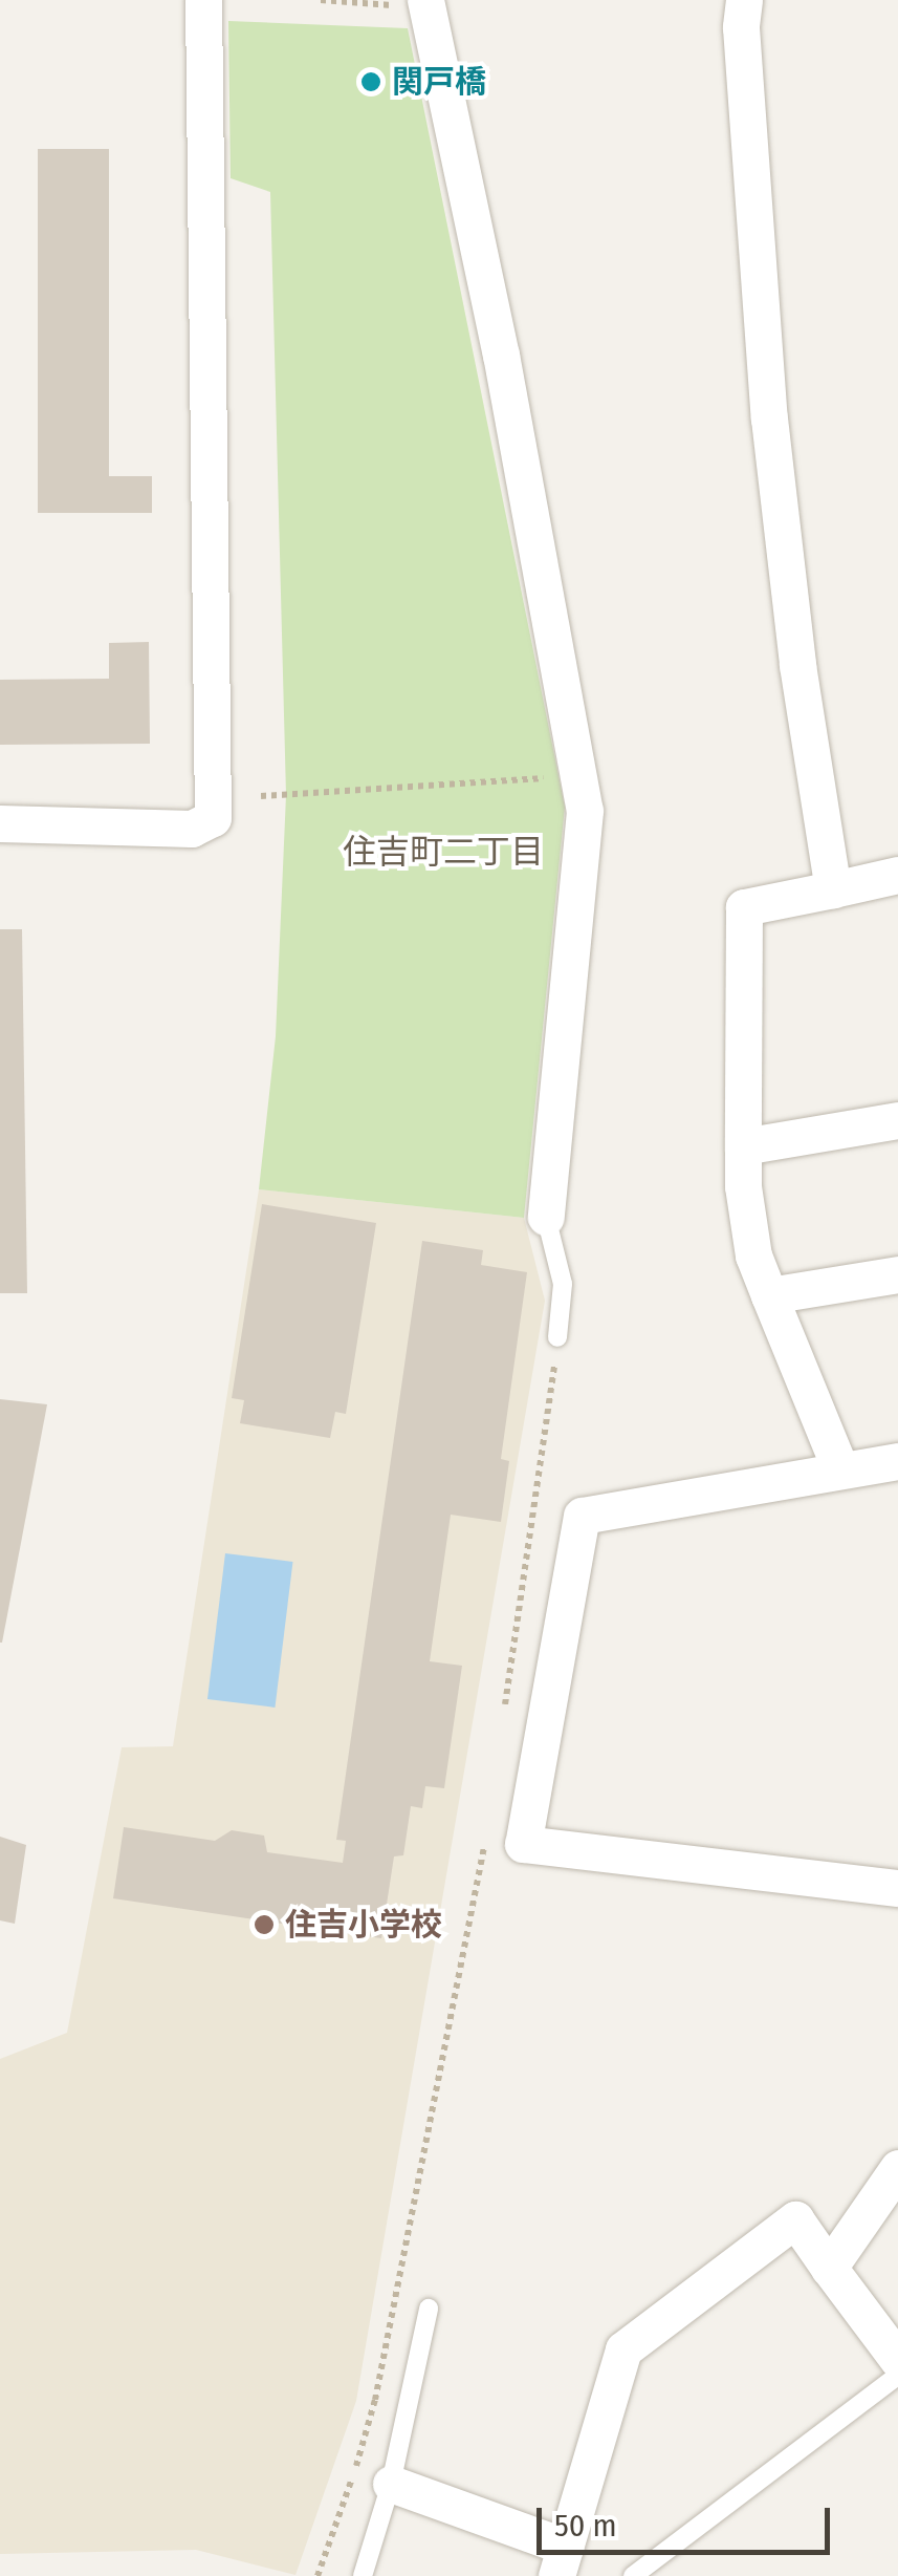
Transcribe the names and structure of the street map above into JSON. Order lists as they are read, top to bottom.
{
  "districts": ["住吉町二丁目"],
  "places": ["関戸橋", "住吉小学校"],
  "scale_bar": "50 m"
}
